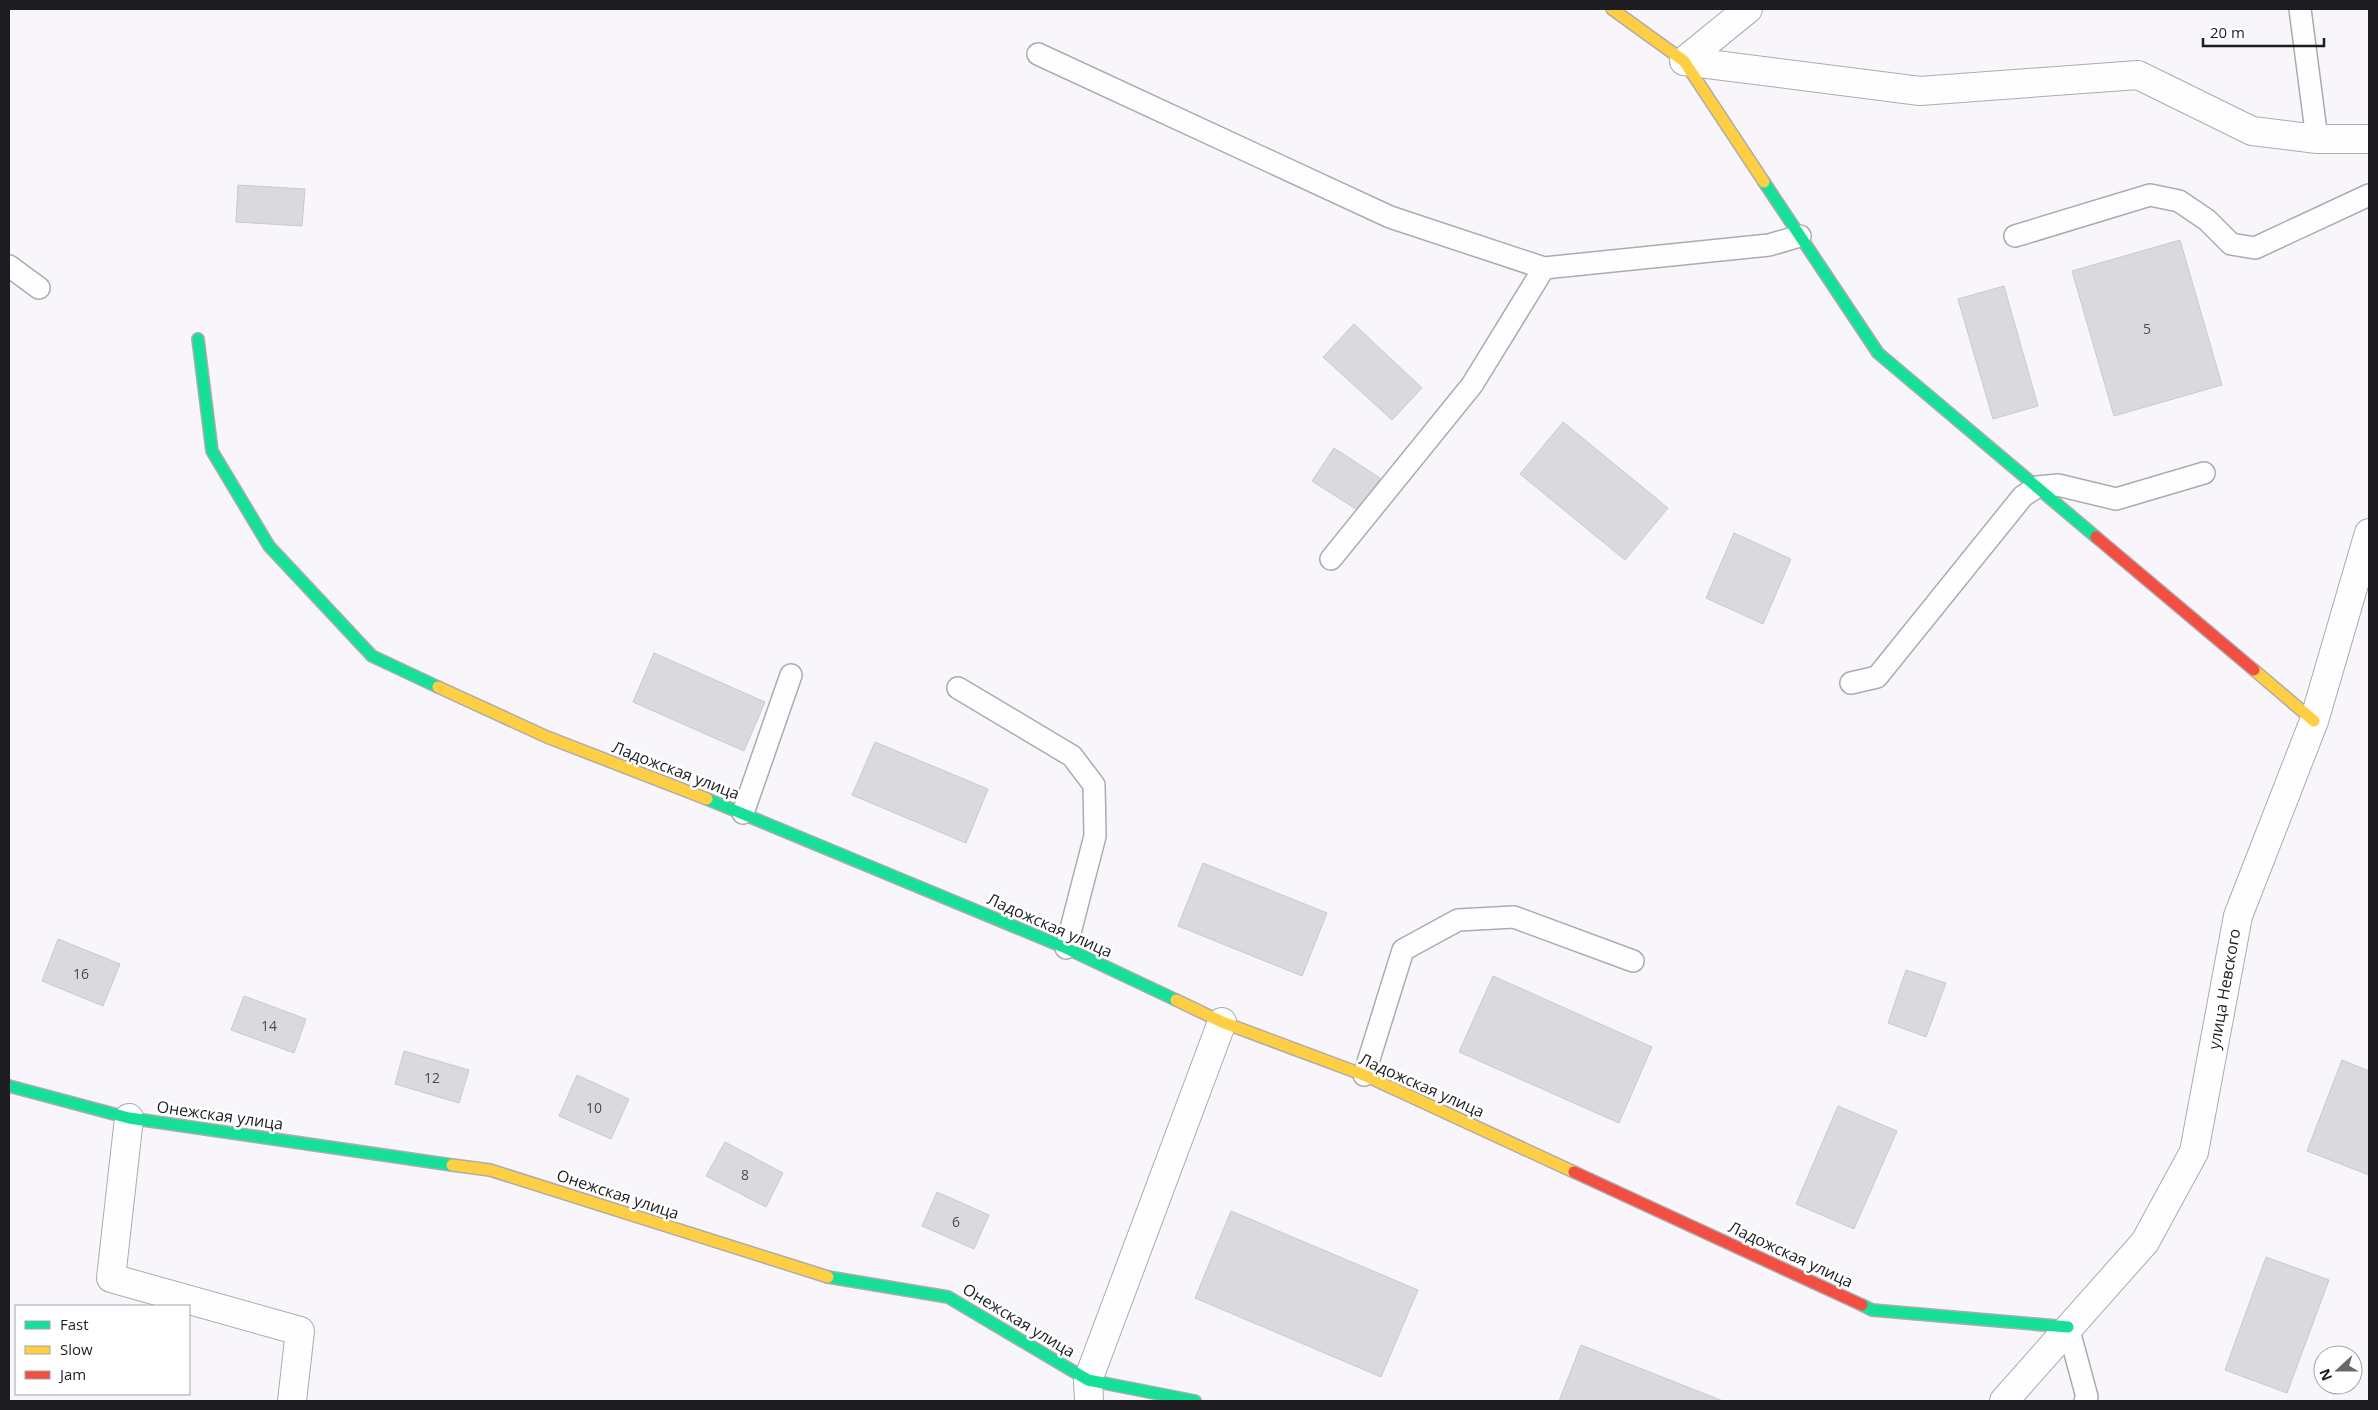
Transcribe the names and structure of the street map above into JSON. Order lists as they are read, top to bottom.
{
  "streets": {
    "street": ["Ладожская улица", "улица Невского", "Онежская улица"]
  },
  "crossings": [
    ["Ладожская улица", "улица Невского"]
  ],
  "house_numbers": [
    "5",
    "16",
    "14",
    "12",
    "10",
    "8",
    "6"
  ],
  "legend": ["Fast", "Slow", "Jam"],
  "scale_bar": "20 m",
  "north": "left"
}
